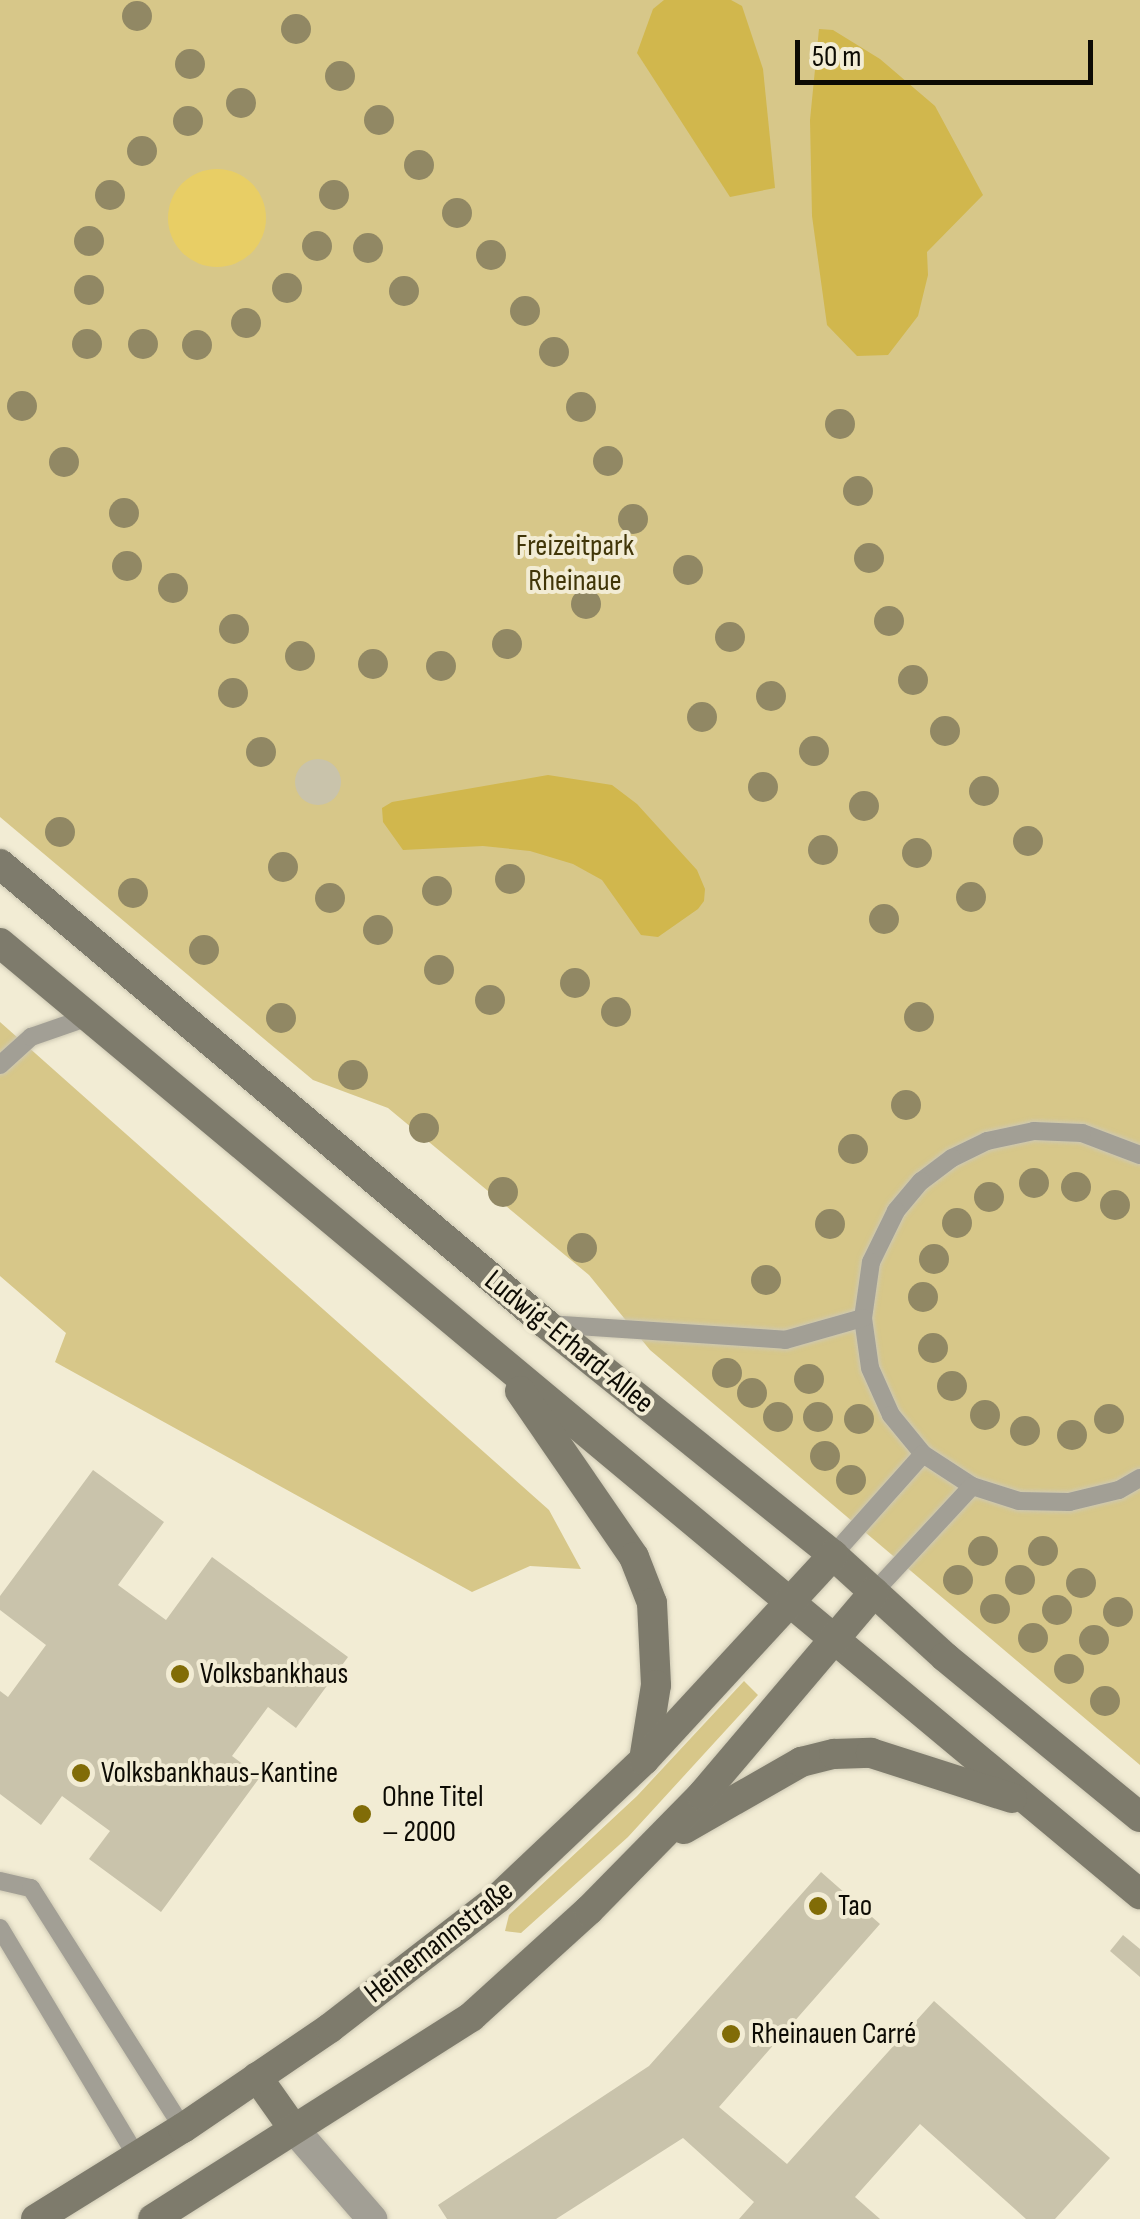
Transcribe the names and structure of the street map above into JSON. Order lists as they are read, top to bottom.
{
  "streets": {
    "main road": ["Ludwig-Erhard-Allee", "Heinemannstraße"]
  },
  "crossings": [
    ["Ludwig-Erhard-Allee", "Heinemannstraße"]
  ],
  "parks": ["Freizeitpark Rheinaue"],
  "places": [
    "Volksbankhaus",
    "Volksbankhaus-Kantine",
    "Ohne Titel – 2000",
    "Tao",
    "Rheinauen Carré"
  ],
  "scale_bar": "50 m"
}
